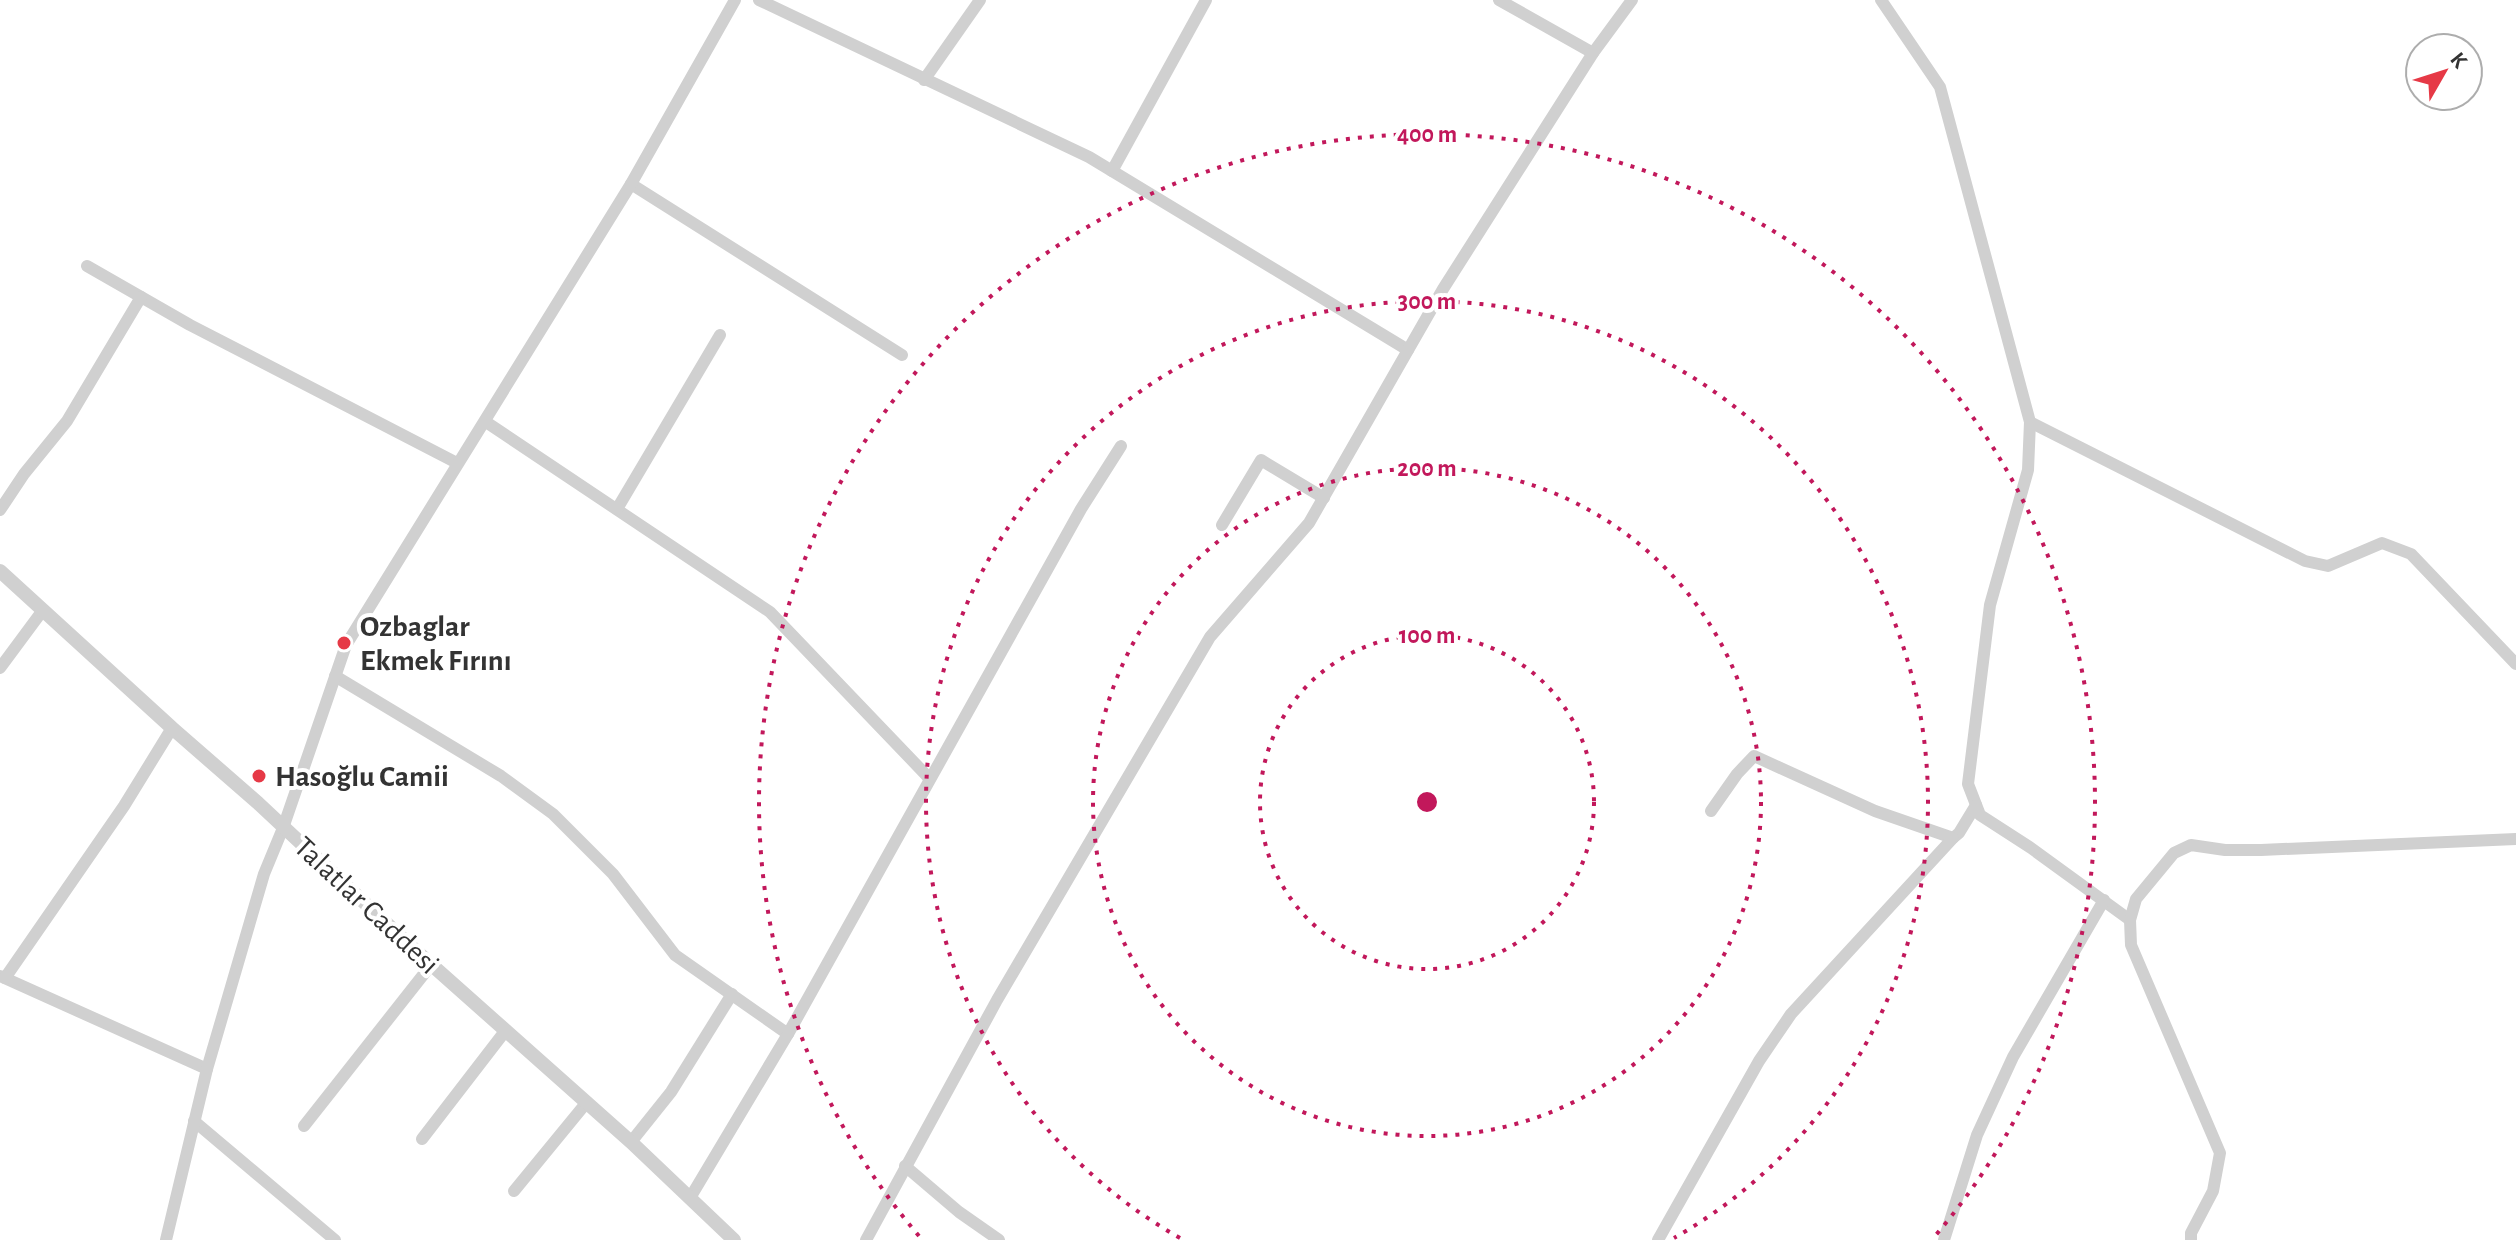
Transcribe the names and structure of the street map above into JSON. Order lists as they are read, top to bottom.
{
  "streets": {
    "street": ["Talatlar Caddesi"]
  },
  "places": ["Ozbaglar Ekmek Fırını", "Hasoğlu Camii"],
  "north": "top right",
  "rings": [
    "400 m",
    "300 m",
    "200 m",
    "100 m"
  ]
}
